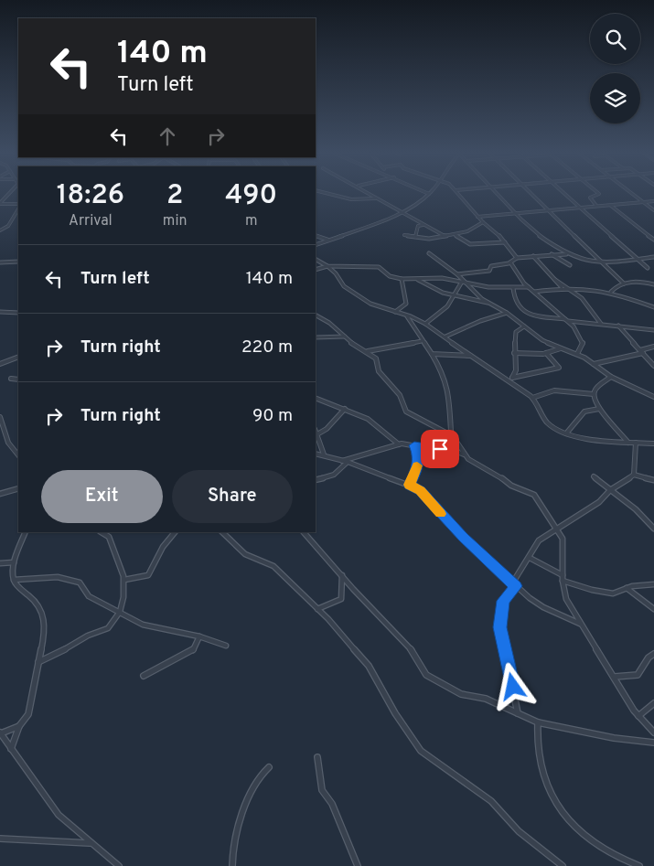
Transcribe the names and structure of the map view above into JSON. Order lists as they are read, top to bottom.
{
  "page": {
    "turn": ["140 m", "Turn left"],
    "eta": [
      "18:26",
      "Arrival",
      "2",
      "min",
      "490",
      "m"
    ],
    "list": [
      {
        "name": "Turn left",
        "value": "140 m"
      },
      {
        "name": "Turn right",
        "value": "220 m"
      },
      {
        "name": "Turn right",
        "value": "90 m"
      }
    ],
    "buttons": ["Exit", "Share"]
  }
}
